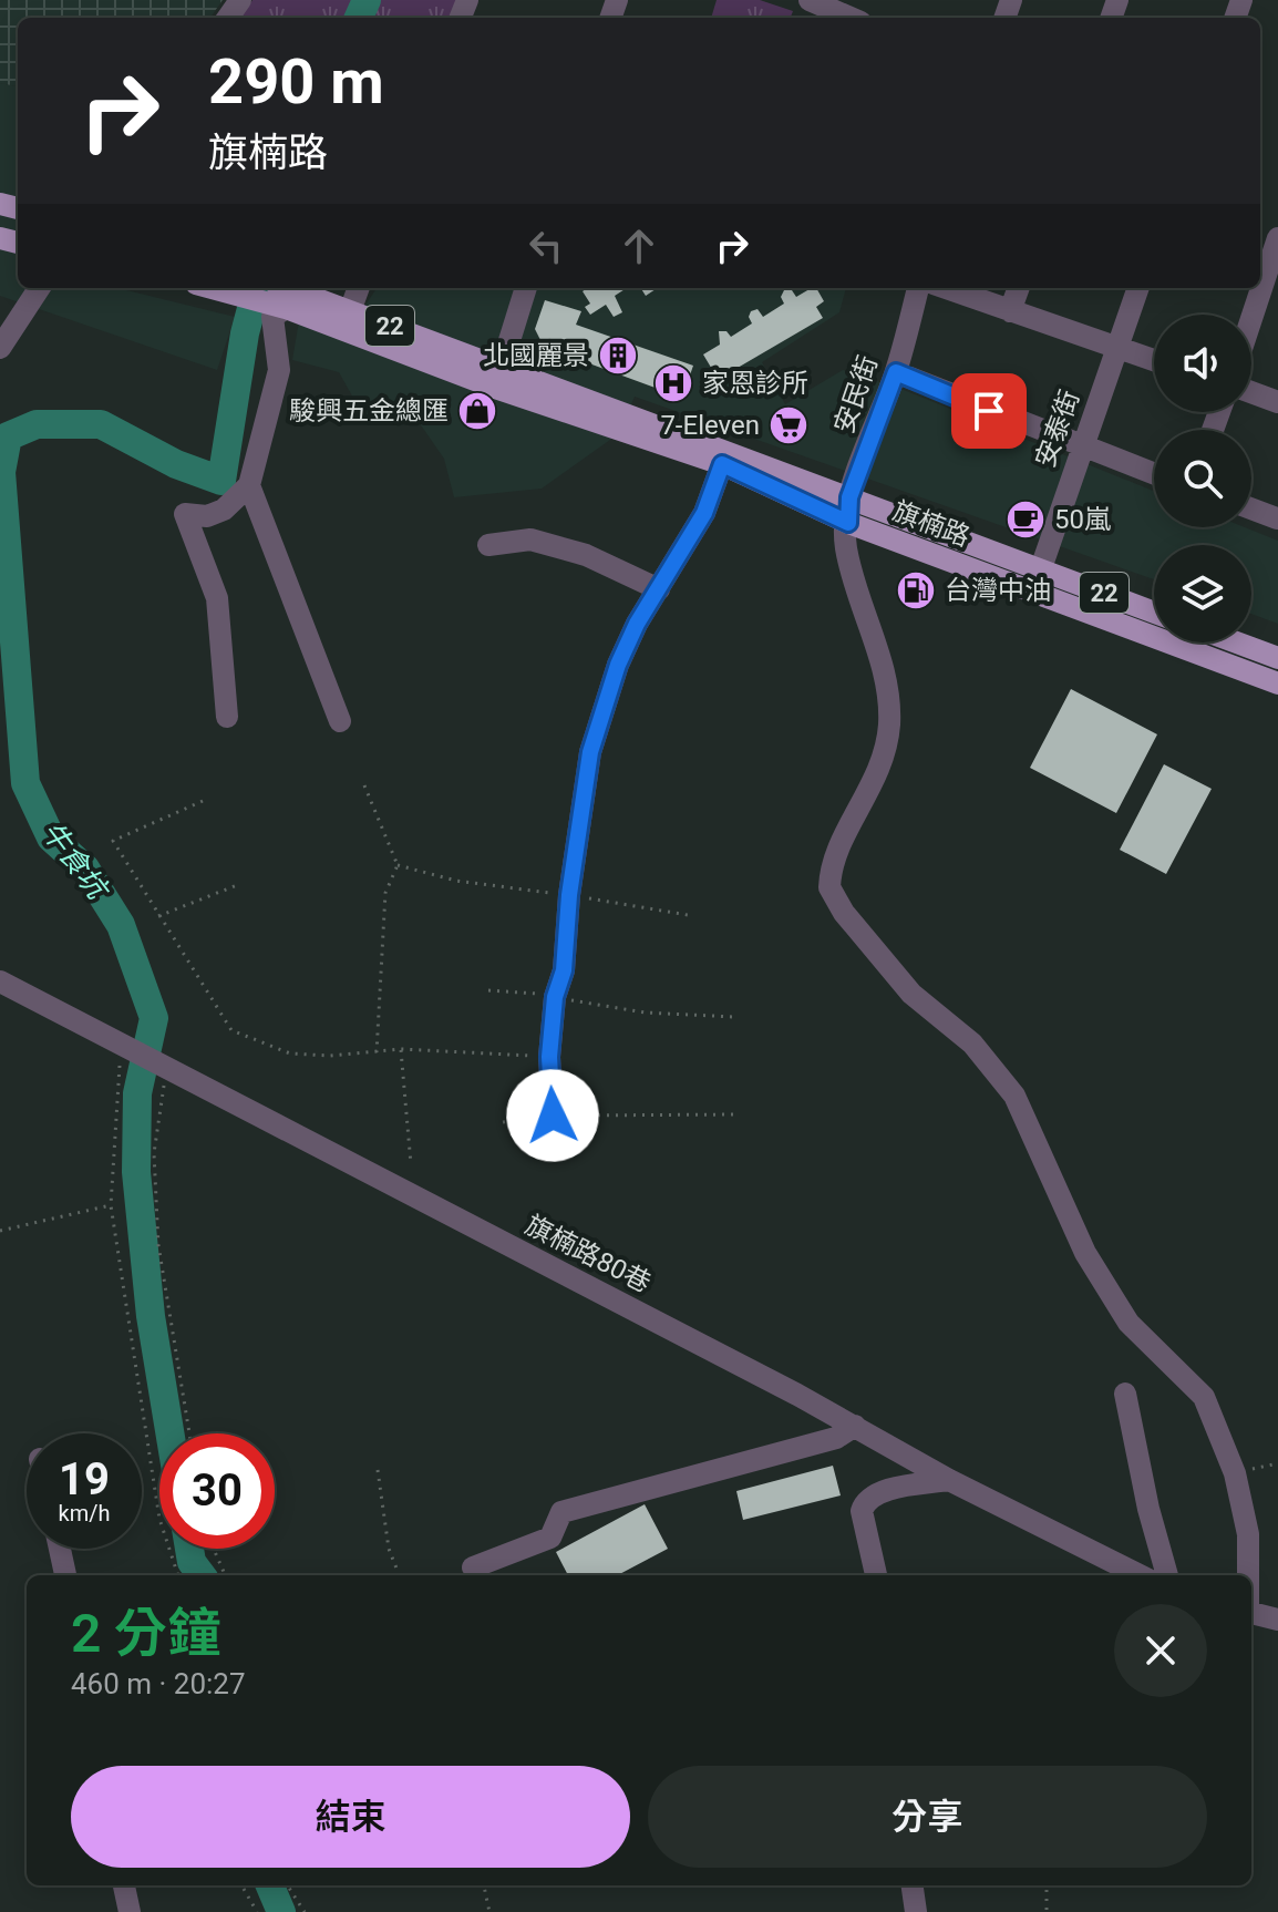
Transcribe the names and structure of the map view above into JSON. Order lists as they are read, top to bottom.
{
  "streets": {
    "main road": ["22", "旗楠路"],
    "street": ["安民街", "安泰街", "旗楠路80巷"]
  },
  "crossings": [
    ["22", "旗楠路"],
    ["安民街", "旗楠路"],
    ["安泰街", "旗楠路"]
  ],
  "water": ["牛食坑"],
  "places": {
    "building": ["北國麗景"],
    "hospital": ["家恩診所"],
    "shop": ["駿興五金總匯"],
    "supermarket": ["7-Eleven"],
    "cafe": ["50嵐"],
    "fuel station": ["台灣中油"]
  },
  "page": {
    "turn": ["290 m", "旗楠路"],
    "speed": "19 km/h",
    "limit": "30",
    "heading": ["2 分鐘", "460 m · 20:27"],
    "buttons": ["結束", "分享"]
  }
}
